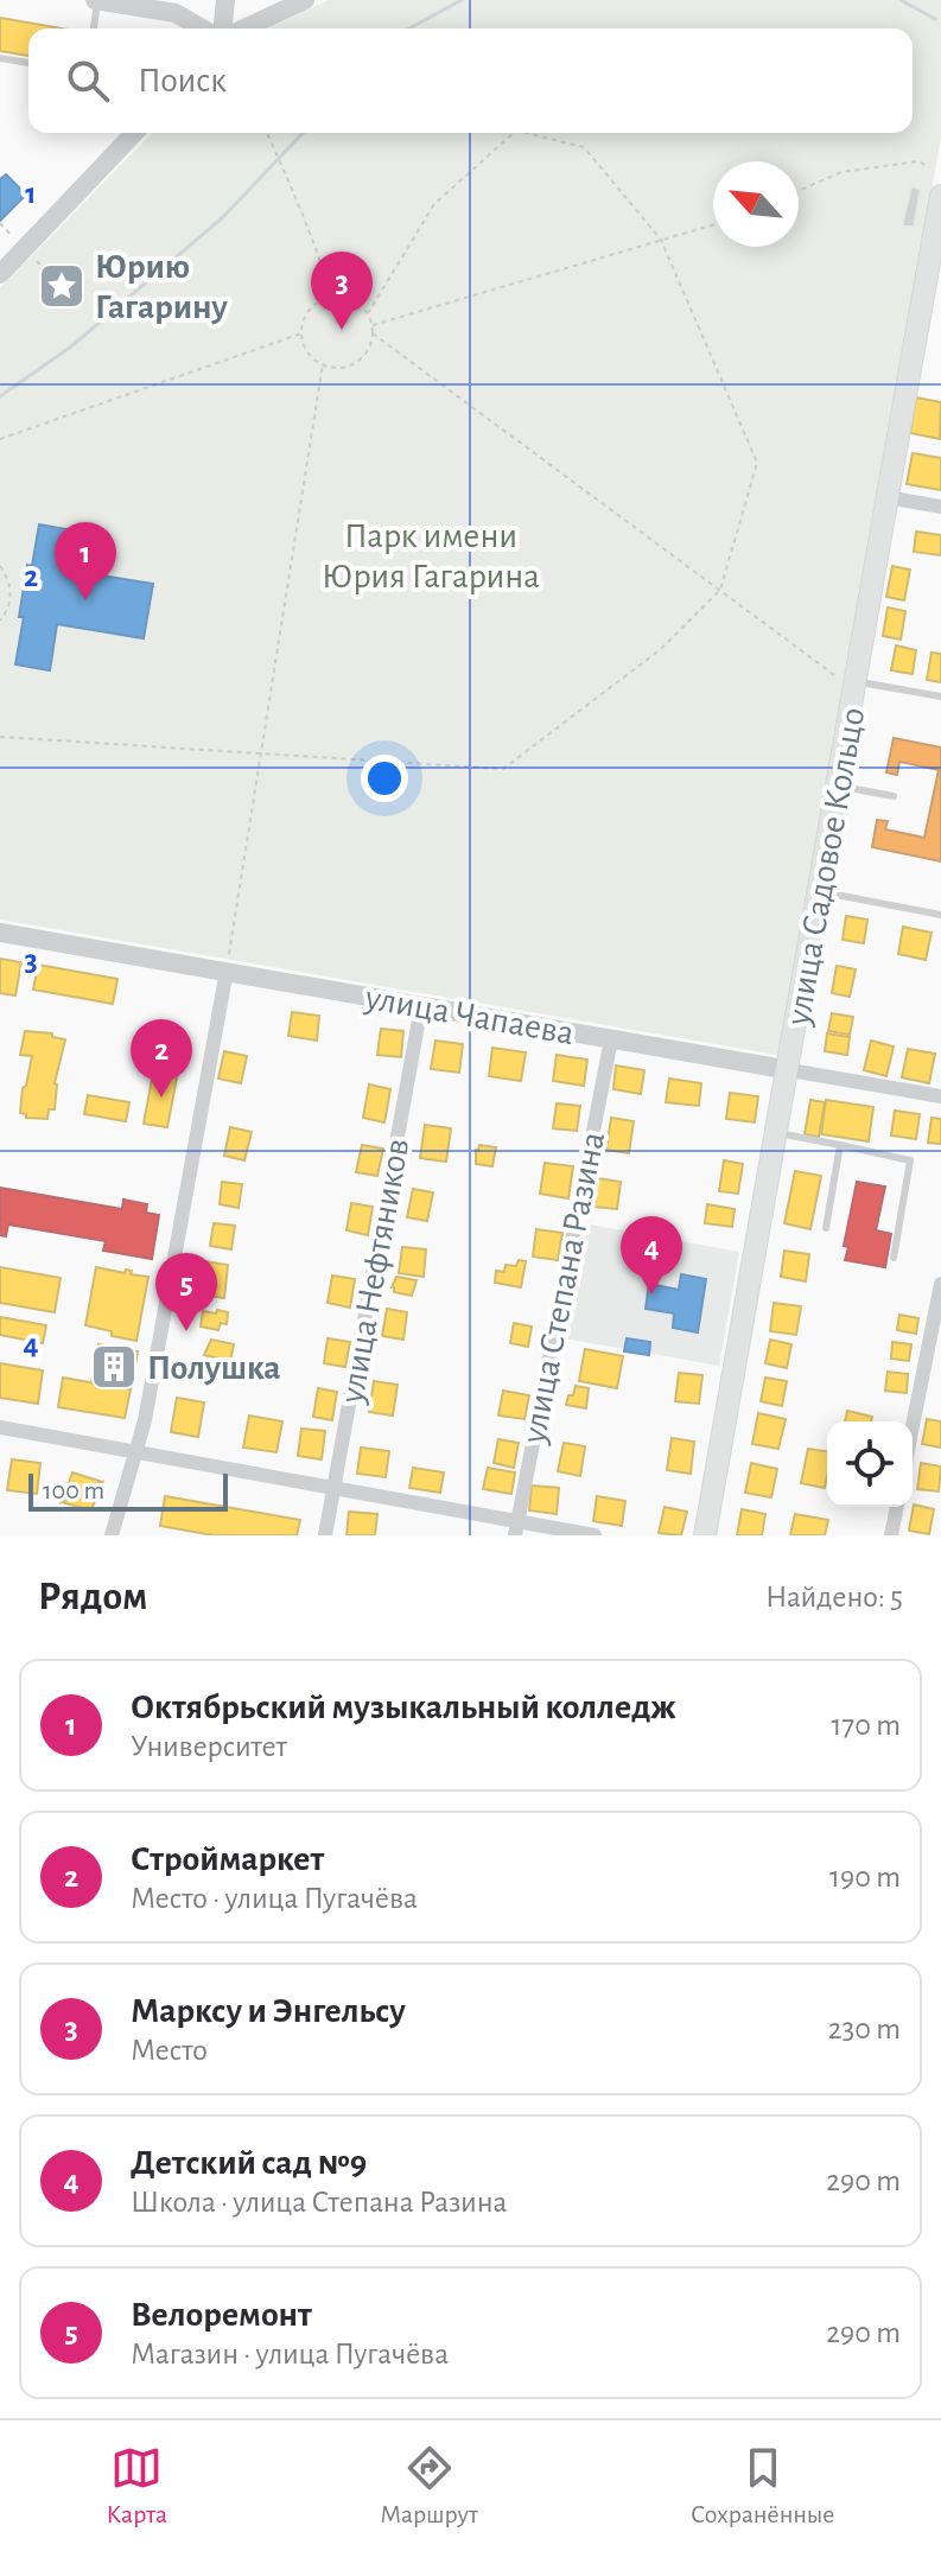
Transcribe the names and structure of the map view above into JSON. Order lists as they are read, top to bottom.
{
  "streets": {
    "main road": ["улица Садовое Кольцо"],
    "street": ["улица Чапаева", "улица Нефтяников", "улица Степана Разина"]
  },
  "crossings": [
    ["улица Садовое Кольцо", "улица Чапаева"],
    ["улица Чапаева", "улица Нефтяников"],
    ["улица Чапаева", "улица Степана Разина"]
  ],
  "parks": ["Парк имени Юрия Гагарина"],
  "places": {
    "place": ["Юрию Гагарину"],
    "building": ["Полушка"]
  },
  "scale_bar": "100 m",
  "north": "top left",
  "page": {
    "search": "Поиск",
    "pins": [
      "3",
      "1",
      "2",
      "4",
      "5"
    ],
    "scale": "100 m",
    "heading": ["Рядом", "Найдено: 5"],
    "list": [
      {
        "mark": "1",
        "name": "Октябрьский музыкальный колледж",
        "note": "Университет",
        "value": "170 m"
      },
      {
        "mark": "2",
        "name": "Строймаркет",
        "note": "Место · улица Пугачёва",
        "value": "190 m"
      },
      {
        "mark": "3",
        "name": "Марксу и Энгельсу",
        "note": "Место",
        "value": "230 m"
      },
      {
        "mark": "4",
        "name": "Детский сад №9",
        "note": "Школа · улица Степана Разина",
        "value": "290 m"
      },
      {
        "mark": "5",
        "name": "Велоремонт",
        "note": "Магазин · улица Пугачёва",
        "value": "290 m"
      }
    ],
    "nav": ["Карта", "Маршрут", "Сохранённые"]
  },
  "grid": {
    "rows": [
      "1",
      "2",
      "3",
      "4"
    ]
  }
}
